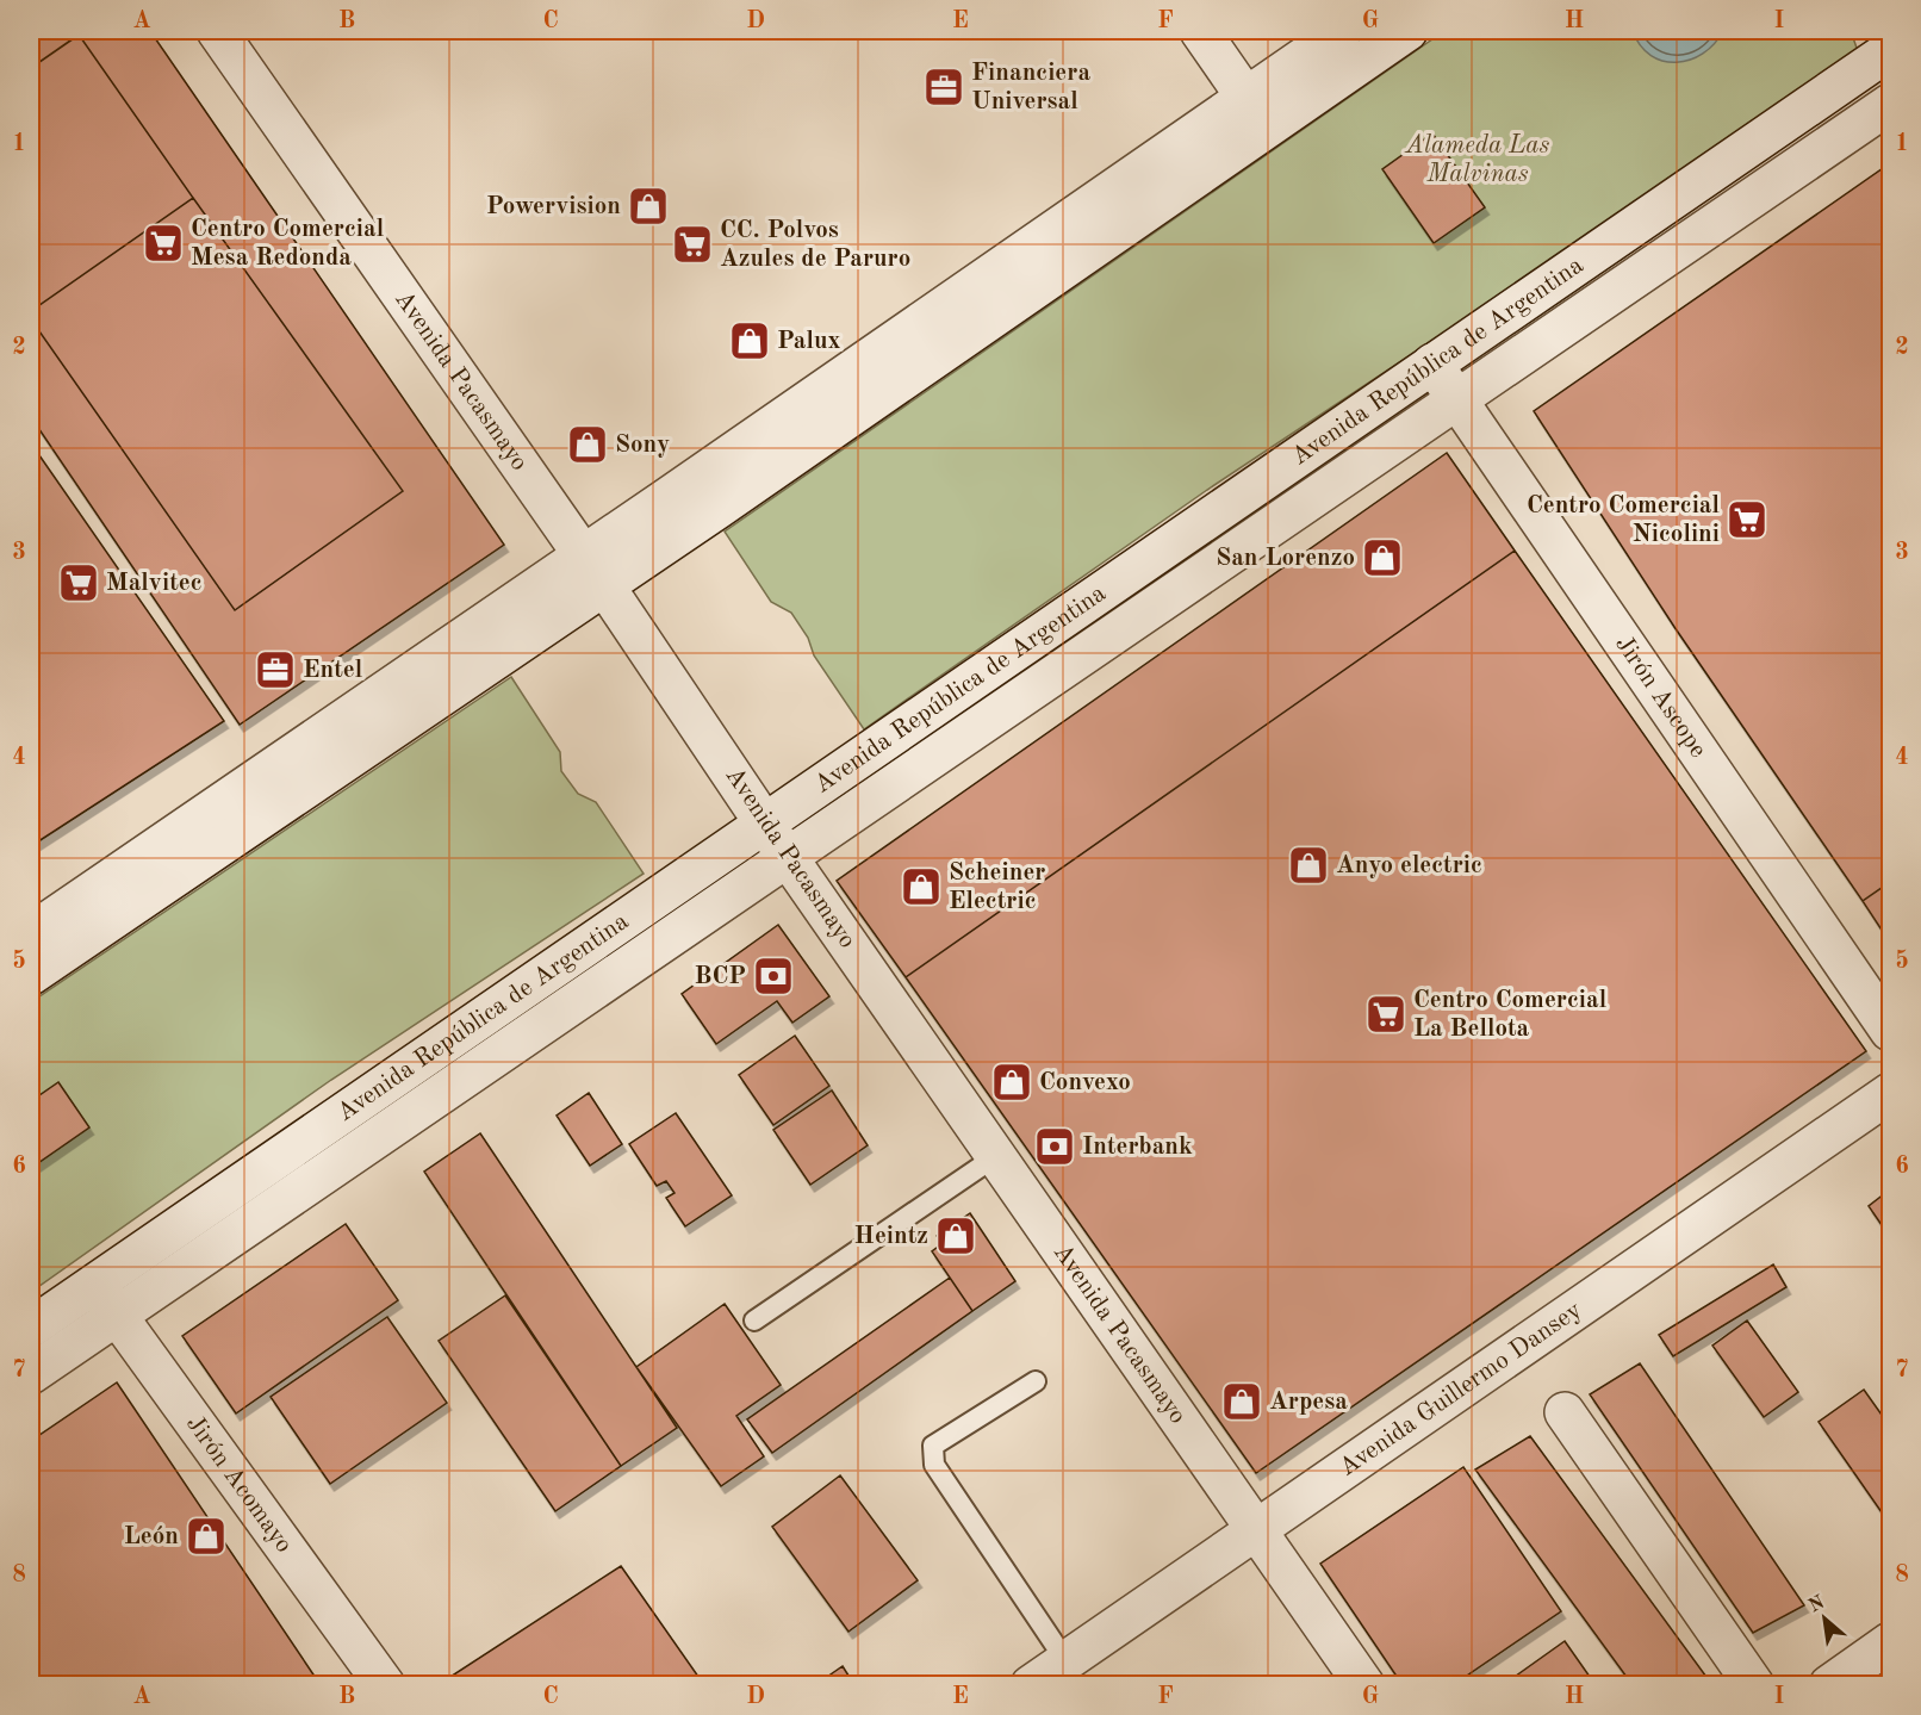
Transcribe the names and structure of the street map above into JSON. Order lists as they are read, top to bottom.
{
  "streets": {
    "street": [
      "Avenida República de Argentina",
      "Avenida Pacasmayo",
      "Jirón Ascope",
      "Avenida Guillermo Dansey",
      "Jirón Acomayo"
    ]
  },
  "crossings": [
    ["Avenida República de Argentina", "Avenida Pacasmayo"],
    ["Avenida República de Argentina", "Jirón Ascope"],
    ["Avenida República de Argentina", "Jirón Acomayo"],
    ["Avenida Pacasmayo", "Avenida Guillermo Dansey"]
  ],
  "parks": ["Alameda Las Malvinas"],
  "places": {
    "office": ["Financiera Universal", "Entel"],
    "shop": [
      "Powervision",
      "Palux",
      "Sony",
      "San Lorenzo",
      "Anyo electric",
      "Scheiner Electric",
      "Convexo",
      "Heintz",
      "Arpesa",
      "León"
    ],
    "supermarket": [
      "Centro Comercial Mesa Redonda",
      "CC. Polvos Azules de Paruro",
      "Centro Comercial Nicolini",
      "Malvitec",
      "Centro Comercial La Bellota"
    ],
    "bank": ["BCP", "Interbank"]
  },
  "north": "top left",
  "grid": {
    "columns": [
      "A",
      "B",
      "C",
      "D",
      "E",
      "F",
      "G",
      "H",
      "I"
    ],
    "rows": [
      "1",
      "2",
      "3",
      "4",
      "5",
      "6",
      "7",
      "8"
    ]
  }
}
